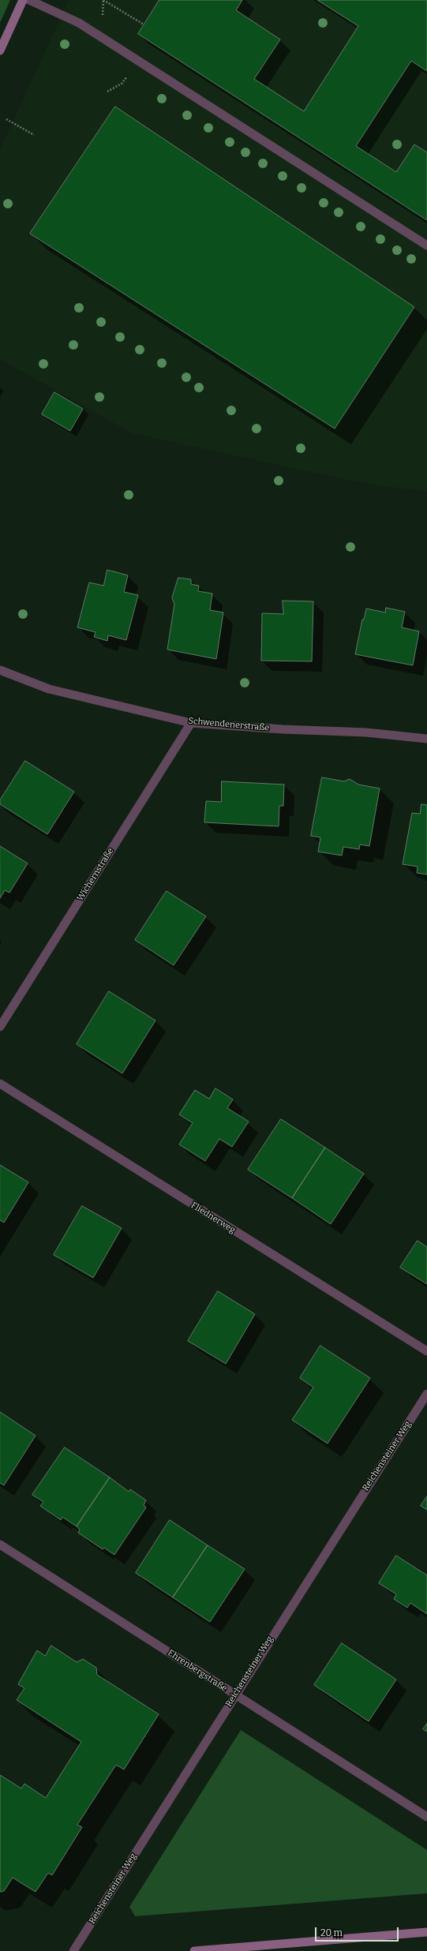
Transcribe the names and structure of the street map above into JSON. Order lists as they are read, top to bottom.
{
  "streets": {
    "street": [
      "Schwendenerstraße",
      "Wichernstraße",
      "Fliednerweg",
      "Reichensteiner Weg",
      "Ehrenbergstraße"
    ]
  },
  "crossings": [
    ["Schwendenerstraße", "Wichernstraße"],
    ["Reichensteiner Weg", "Ehrenbergstraße"]
  ],
  "scale_bar": "20 m"
}
